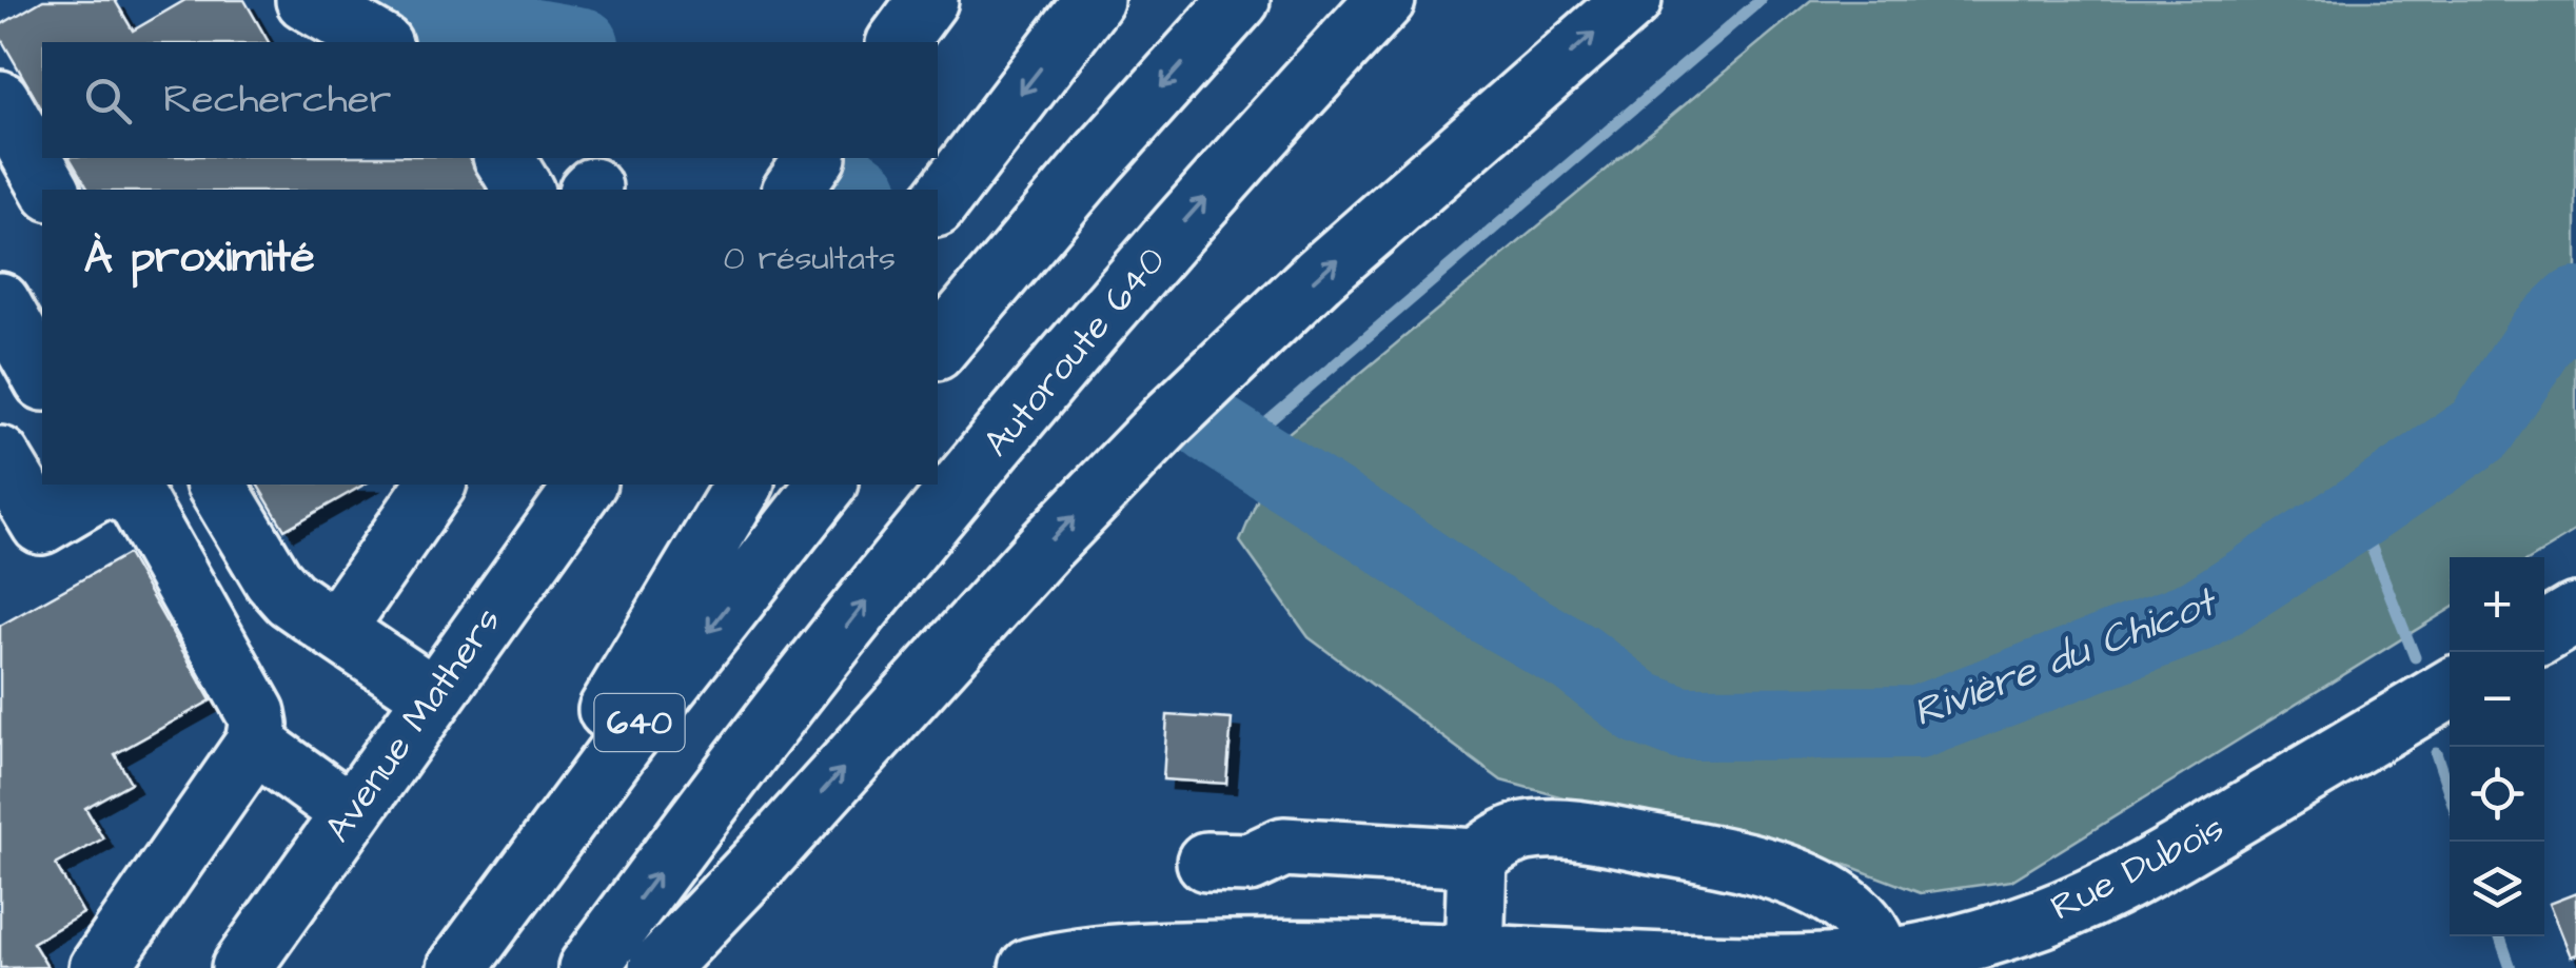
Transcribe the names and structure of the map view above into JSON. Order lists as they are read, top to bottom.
{
  "streets": {
    "main road": [
      "Autoroute 640",
      "640",
      "Avenue Mathers",
      "Rue Dubois"
    ]
  },
  "water": ["Rivière du Chicot"],
  "page": {
    "search": "Rechercher",
    "heading": ["À proximité", "0 résultats"],
    "map_buttons": ["+", "−"]
  }
}
